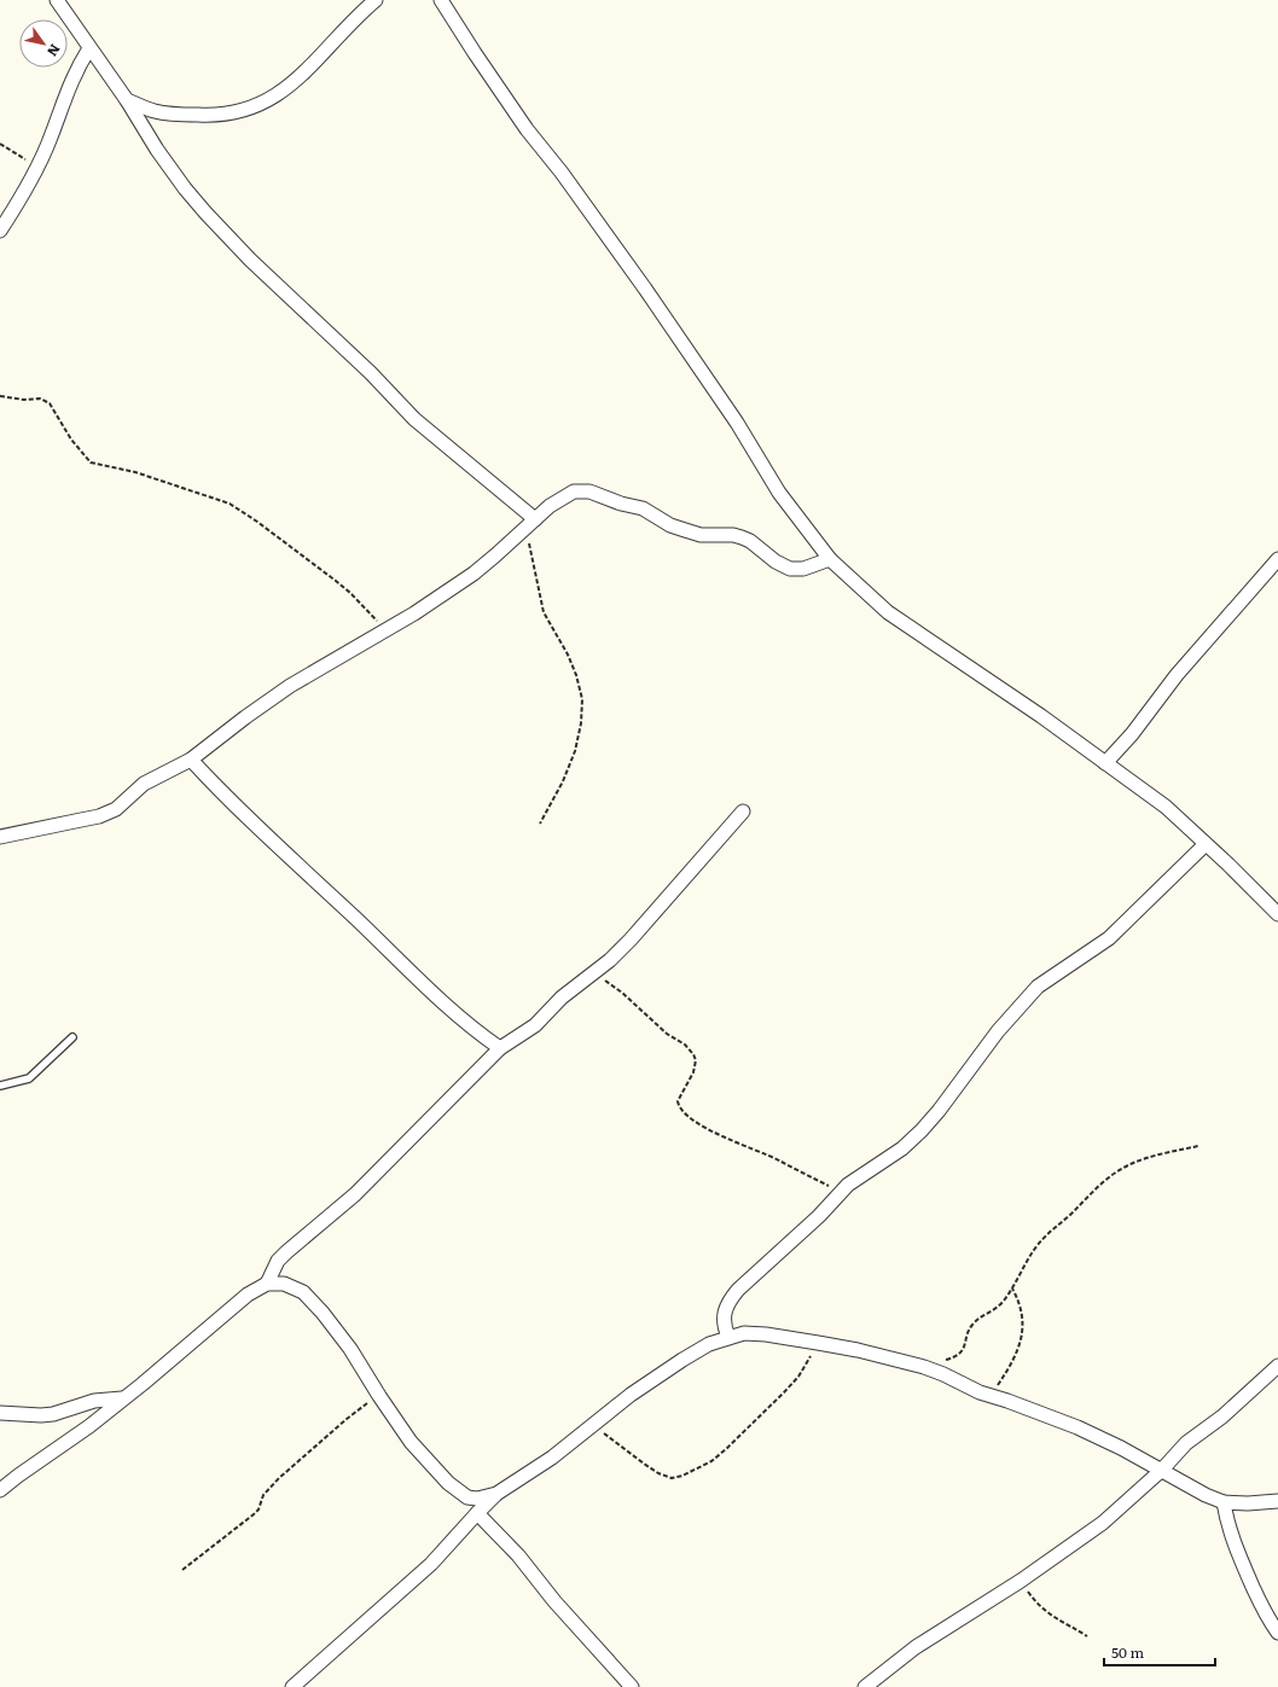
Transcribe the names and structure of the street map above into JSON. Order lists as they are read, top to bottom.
{
  "scale_bar": "50 m",
  "north": "bottom right"
}
